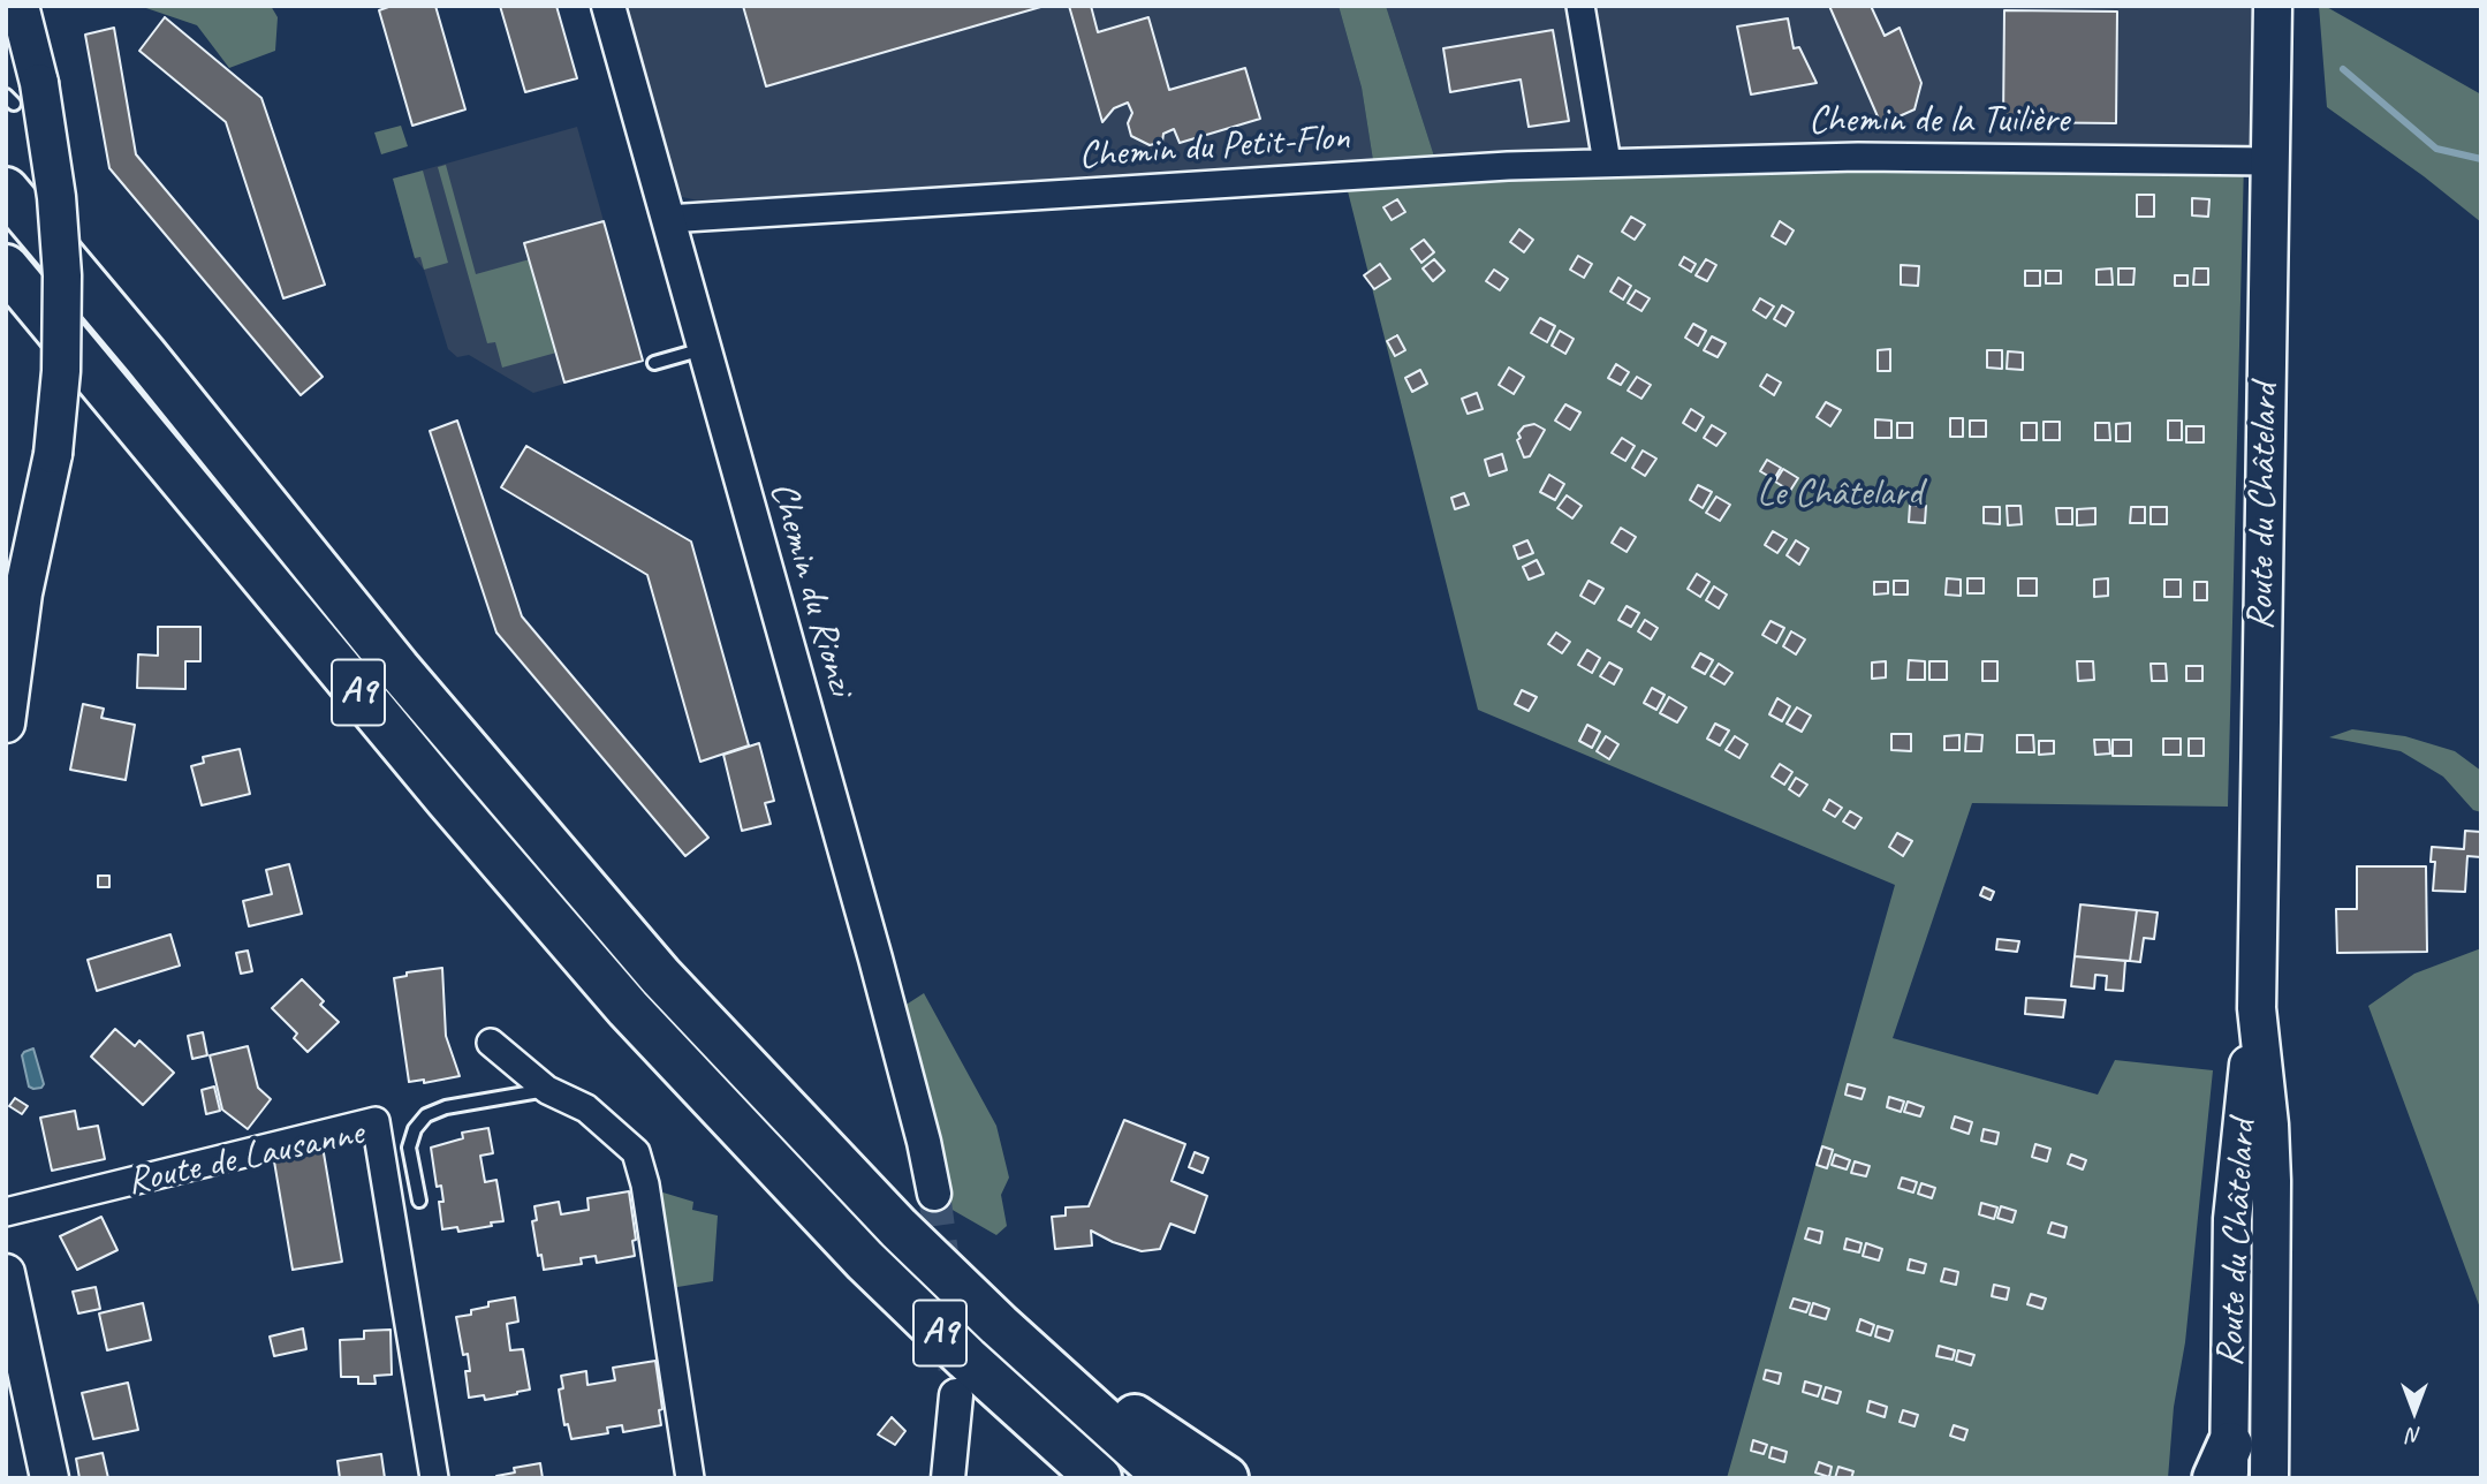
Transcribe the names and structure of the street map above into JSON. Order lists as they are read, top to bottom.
{
  "streets": {
    "highway": ["A9"],
    "main road": ["Route du Châtelard"],
    "street": [
      "Chemin de la Tuilière",
      "Chemin du Petit-Flon",
      "Chemin du Rionzi",
      "Route de Lausanne"
    ]
  },
  "crossings": [
    ["Chemin de la Tuilière", "Chemin du Petit-Flon"],
    ["Chemin de la Tuilière", "Route du Châtelard"],
    ["Chemin du Petit-Flon", "Chemin du Rionzi"]
  ],
  "parks": ["Le Châtelard"],
  "north": "bottom"
}
